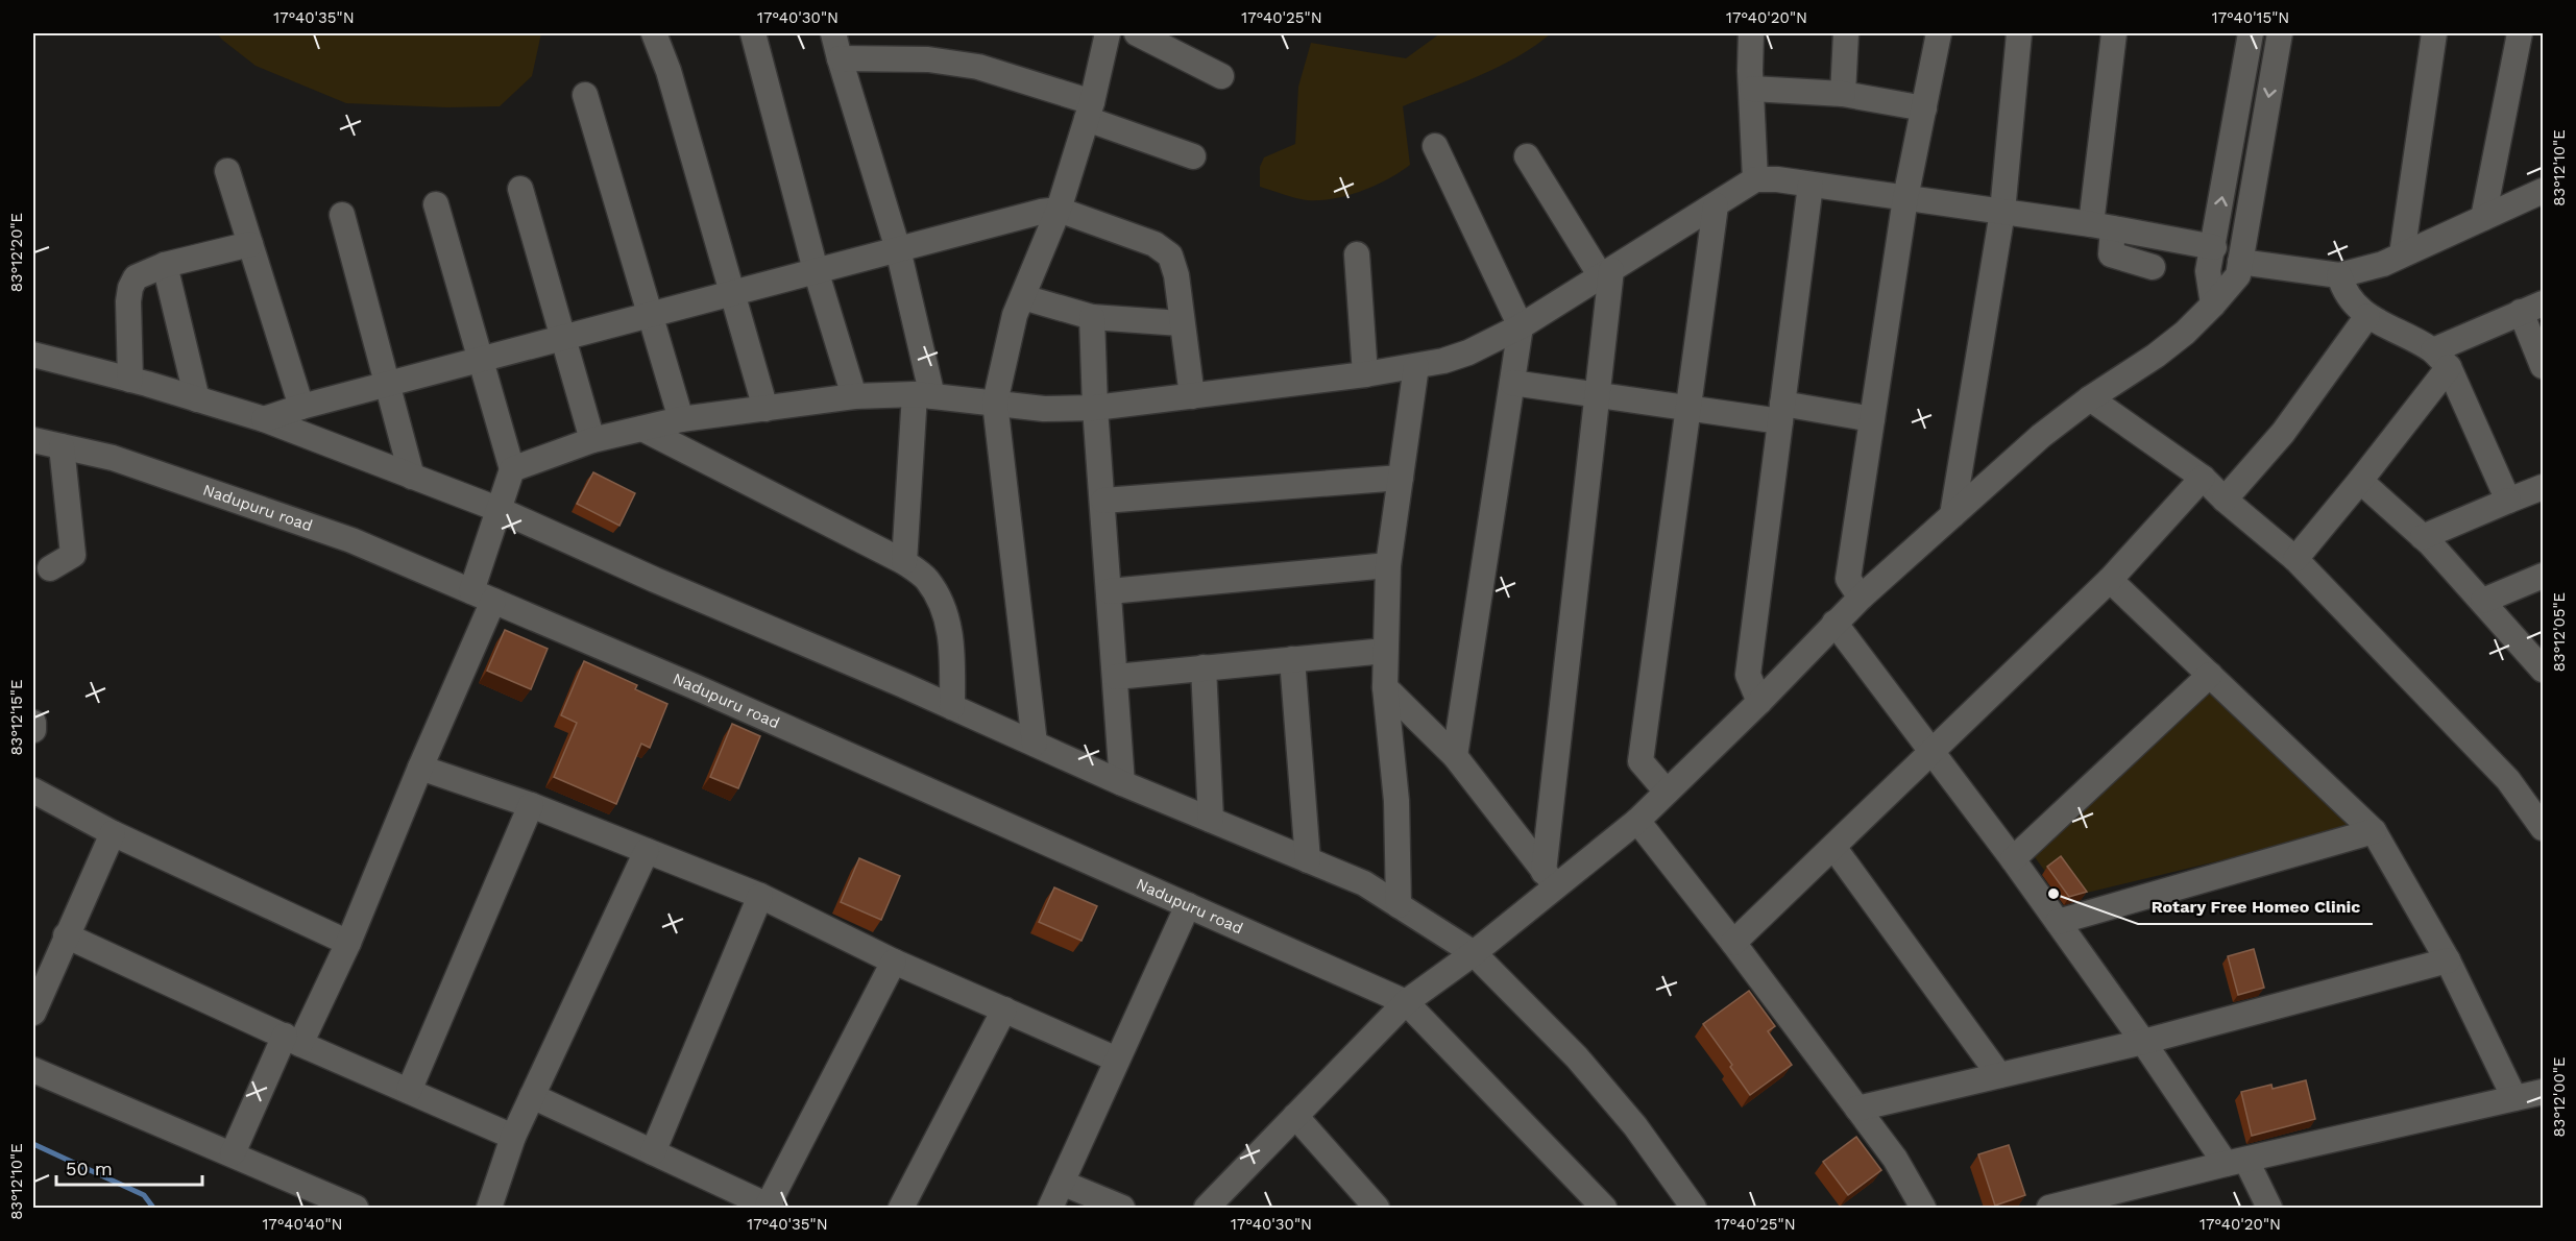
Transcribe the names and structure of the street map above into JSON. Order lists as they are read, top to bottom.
{
  "streets": {
    "street": ["Nadupuru road"]
  },
  "places": ["Rotary Free Homeo Clinic"],
  "scale_bar": "50 m",
  "coordinates": [
    "17°40'35\"N",
    "17°40'30\"N",
    "17°40'25\"N",
    "17°40'20\"N",
    "17°40'15\"N",
    "83°12'10\"E",
    "83°12'20\"E",
    "83°12'05\"E",
    "83°12'15\"E",
    "83°12'00\"E",
    "17°40'40\"N"
  ]
}
